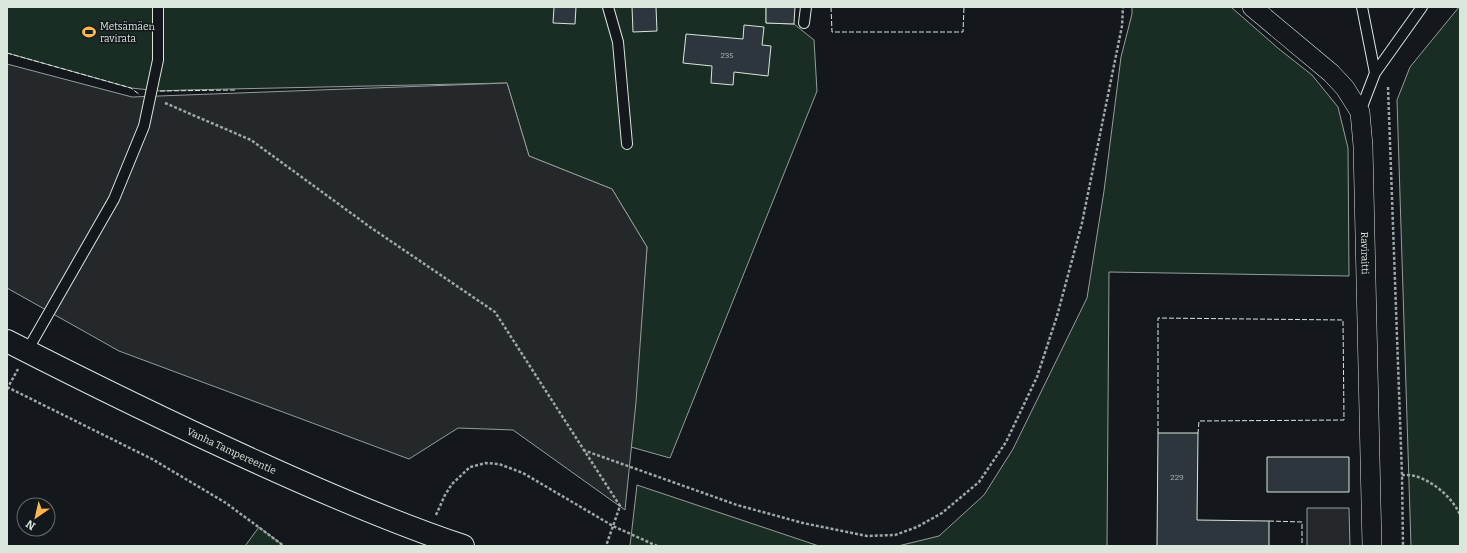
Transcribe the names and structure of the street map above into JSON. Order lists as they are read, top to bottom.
{
  "streets": {
    "main road": ["Vanha Tampereentie"],
    "street": ["Raviraitti"]
  },
  "places": {
    "sports": ["Metsämäen ravirata"]
  },
  "house_numbers": ["235", "229"],
  "north": "bottom left"
}
